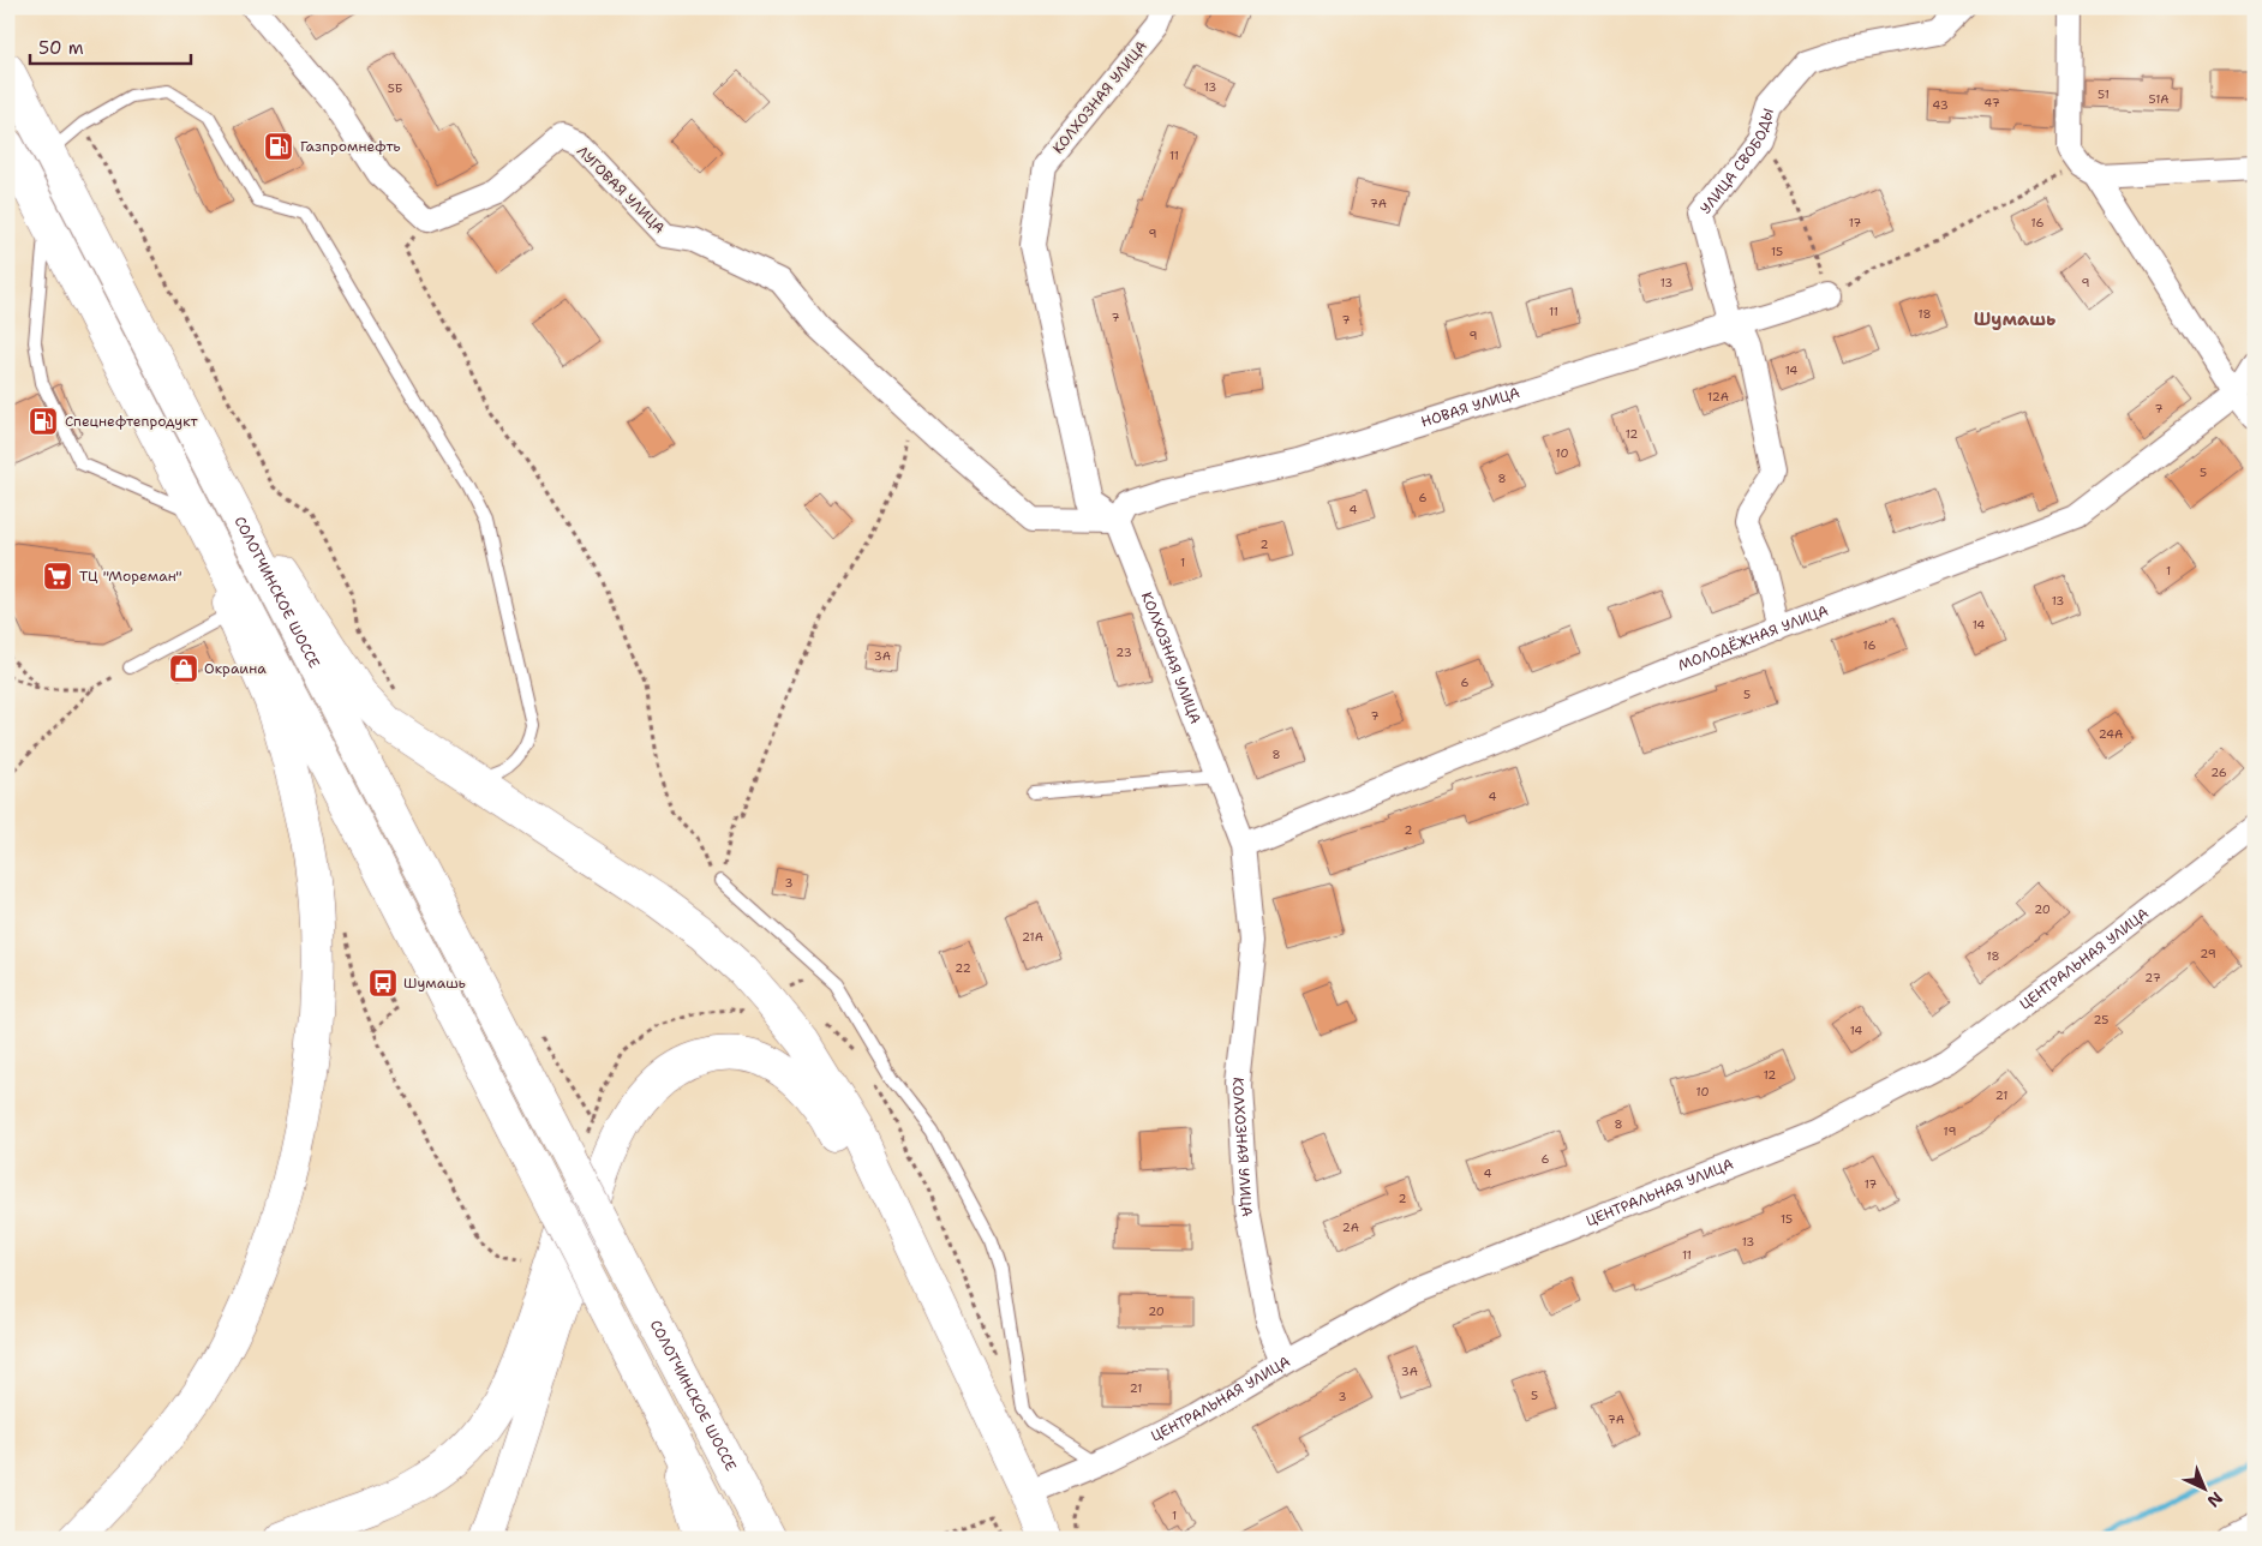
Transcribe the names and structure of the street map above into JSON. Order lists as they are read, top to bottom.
{
  "streets": {
    "main road": ["СОЛОТЧИНСКОЕ ШОССЕ"],
    "street": [
      "КОЛХОЗНАЯ УЛИЦА",
      "УЛИЦА СВОБОДЫ",
      "ЛУГОВАЯ УЛИЦА",
      "НОВАЯ УЛИЦА",
      "МОЛОДЁЖНАЯ УЛИЦА",
      "ЦЕНТРАЛЬНАЯ УЛИЦА"
    ]
  },
  "crossings": [
    ["КОЛХОЗНАЯ УЛИЦА", "ЛУГОВАЯ УЛИЦА"],
    ["КОЛХОЗНАЯ УЛИЦА", "НОВАЯ УЛИЦА"],
    ["КОЛХОЗНАЯ УЛИЦА", "МОЛОДЁЖНАЯ УЛИЦА"],
    ["КОЛХОЗНАЯ УЛИЦА", "ЦЕНТРАЛЬНАЯ УЛИЦА"],
    ["УЛИЦА СВОБОДЫ", "НОВАЯ УЛИЦА"],
    ["ЛУГОВАЯ УЛИЦА", "НОВАЯ УЛИЦА"]
  ],
  "districts": ["Шумашь"],
  "places": {
    "fuel station": ["Газпромнефть", "Спецнефтепродукт"],
    "supermarket": ["ТЦ \"Мореман\""],
    "shop": ["Окраина"],
    "bus stop": ["Шумашь"]
  },
  "house_numbers": [
    "13",
    "5Б",
    "51",
    "51А",
    "47",
    "43",
    "11",
    "7А",
    "17",
    "16",
    "9",
    "15",
    "13",
    "9",
    "11",
    "18",
    "7",
    "7",
    "9",
    "14",
    "12А",
    "7",
    "12",
    "10",
    "5",
    "8",
    "6",
    "4",
    "2",
    "1",
    "1",
    "13",
    "14",
    "16",
    "23",
    "3А",
    "6",
    "5",
    "7",
    "24А",
    "8",
    "26",
    "4",
    "2",
    "3",
    "20",
    "21А",
    "29",
    "18",
    "22",
    "27",
    "25",
    "14",
    "12",
    "10",
    "21",
    "8",
    "19",
    "6",
    "4",
    "17",
    "2",
    "15",
    "2А",
    "13",
    "11",
    "20",
    "3А",
    "21",
    "5",
    "3",
    "7А",
    "1"
  ],
  "scale_bar": "50 m",
  "north": "bottom right"
}
